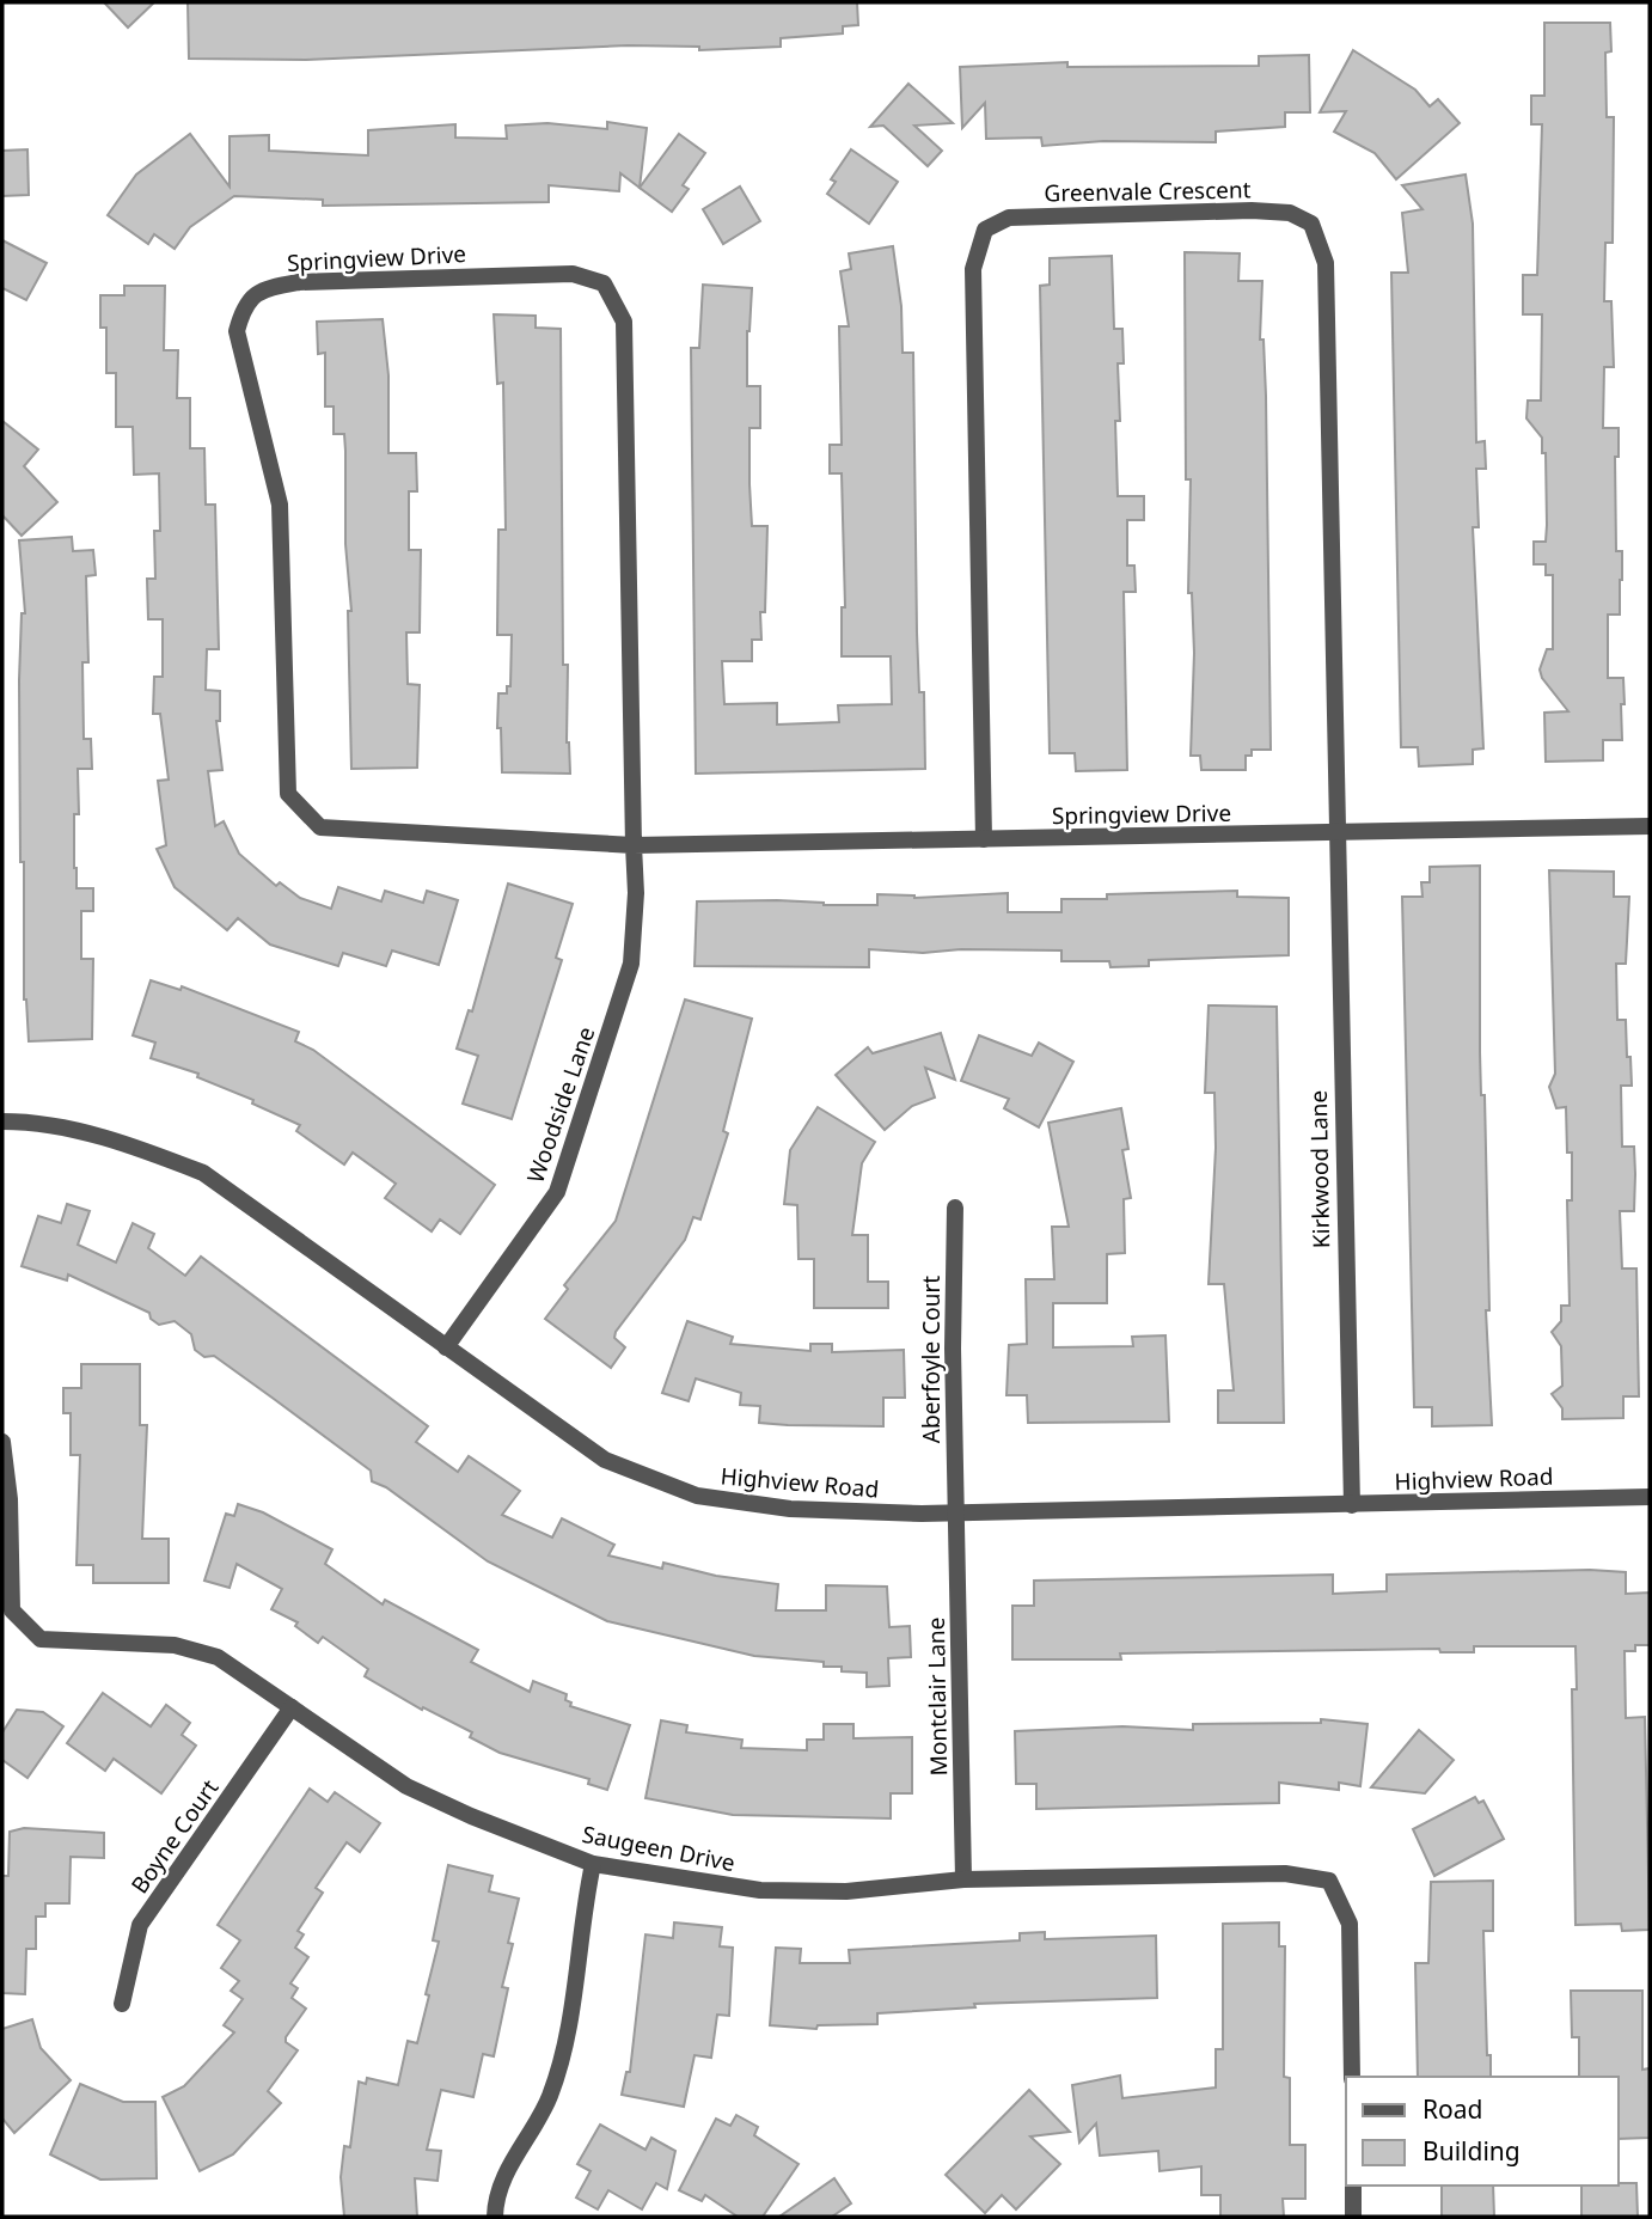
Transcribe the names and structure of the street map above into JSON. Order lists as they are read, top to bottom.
{
  "streets": {
    "street": [
      "Greenvale Crescent",
      "Springview Drive",
      "Woodside Lane",
      "Kirkwood Lane",
      "Aberfoyle Court",
      "Highview Road",
      "Montclair Lane",
      "Boyne Court",
      "Saugeen Drive"
    ]
  },
  "crossings": [
    ["Greenvale Crescent", "Springview Drive"],
    ["Greenvale Crescent", "Kirkwood Lane"],
    ["Springview Drive", "Woodside Lane"],
    ["Springview Drive", "Kirkwood Lane"],
    ["Woodside Lane", "Highview Road"],
    ["Kirkwood Lane", "Highview Road"],
    ["Aberfoyle Court", "Highview Road"],
    ["Aberfoyle Court", "Montclair Lane"],
    ["Highview Road", "Montclair Lane"],
    ["Montclair Lane", "Saugeen Drive"],
    ["Boyne Court", "Saugeen Drive"]
  ],
  "legend": ["Road", "Building"]
}
